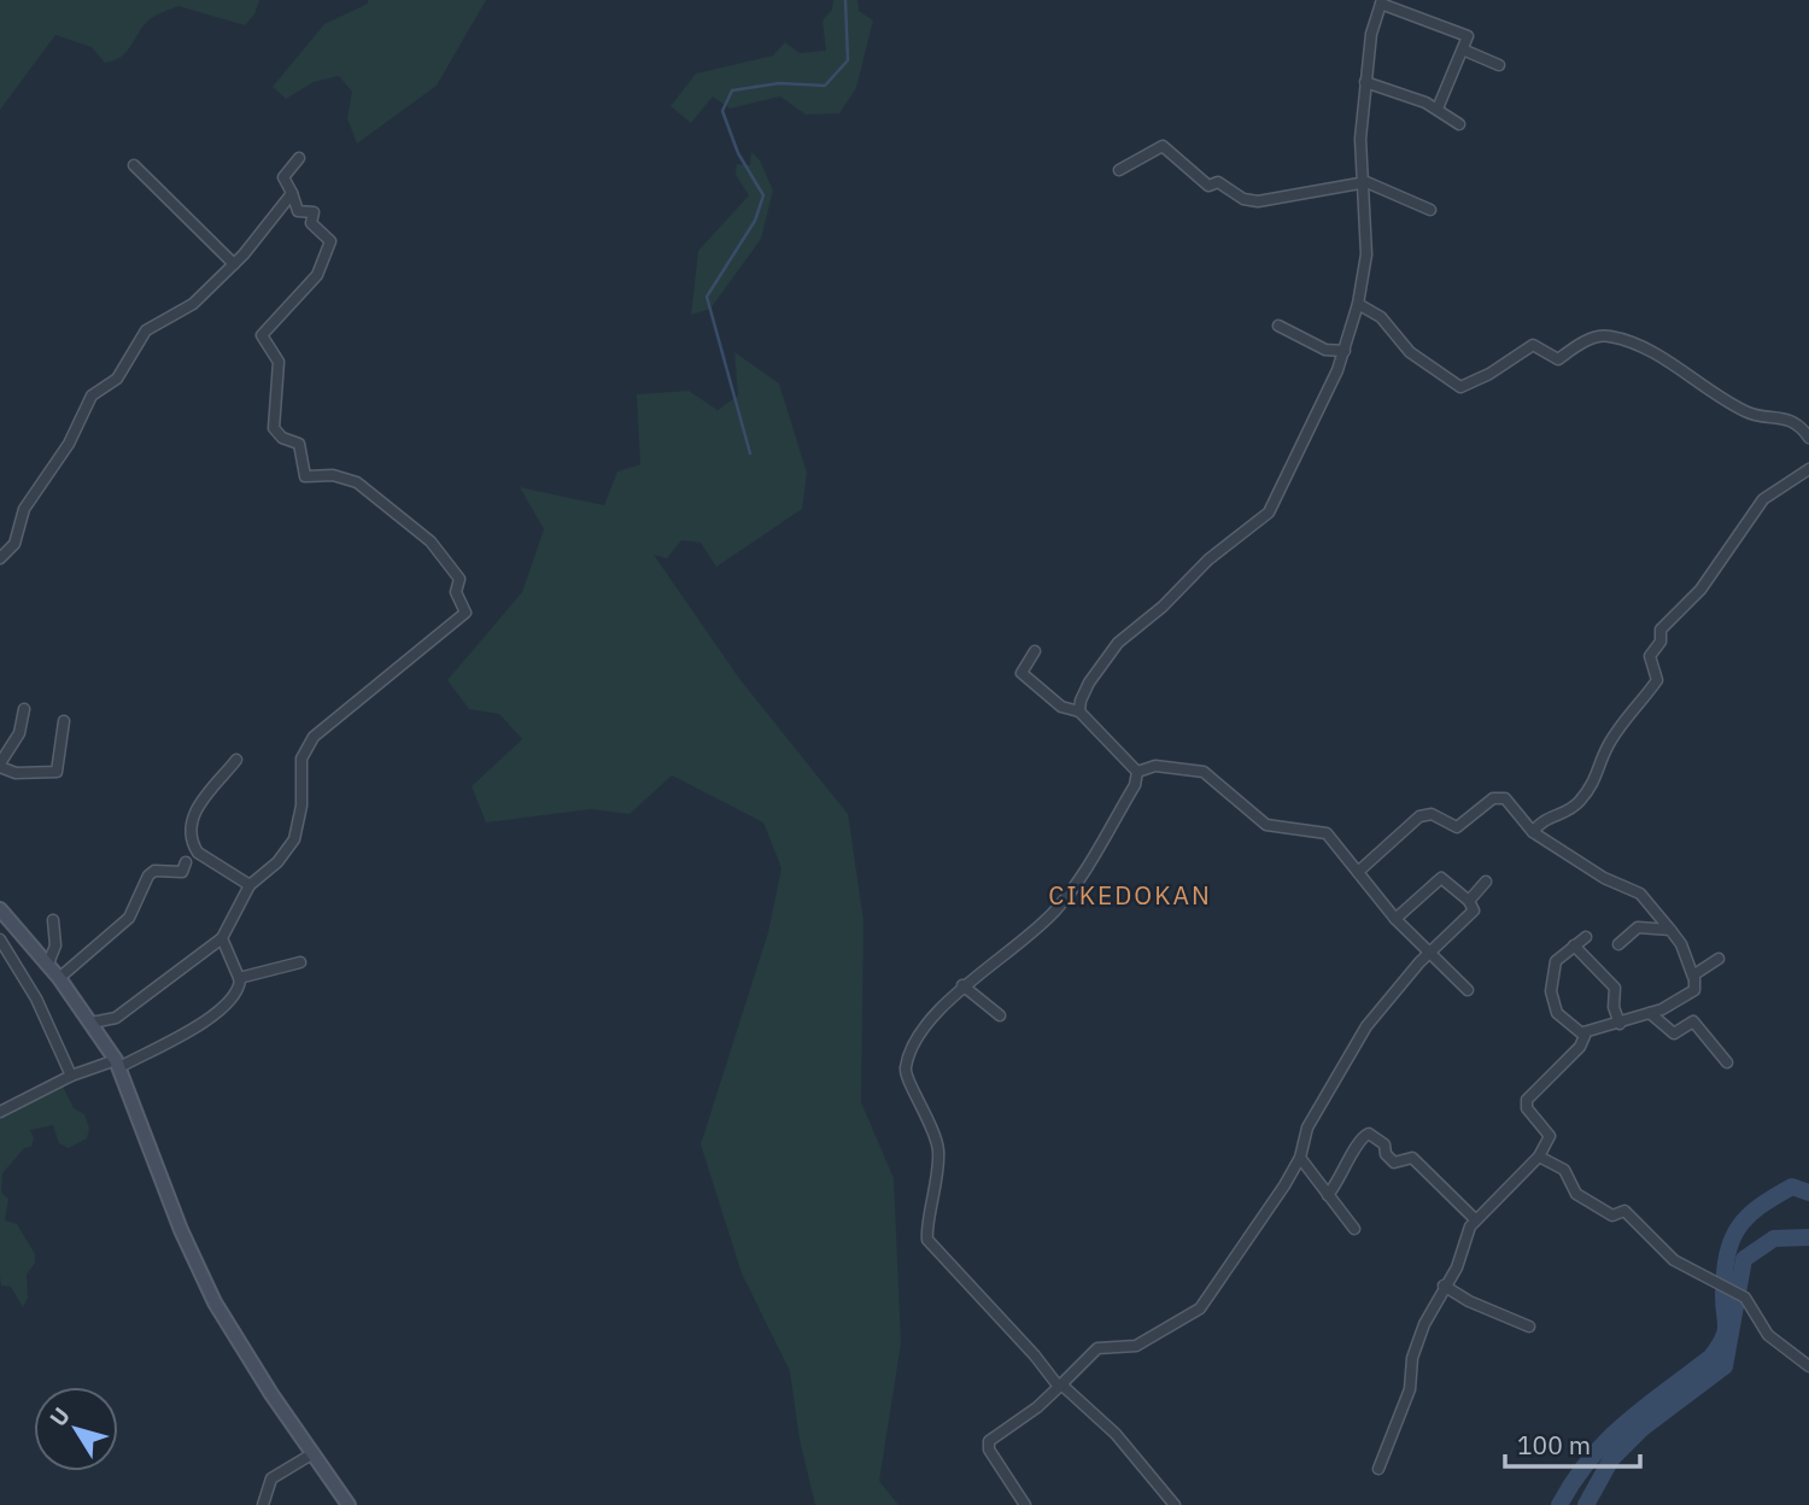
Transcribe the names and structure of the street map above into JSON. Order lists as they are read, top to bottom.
{
  "districts": ["CIKEDOKAN"],
  "scale_bar": "100 m",
  "north": "top left"
}
